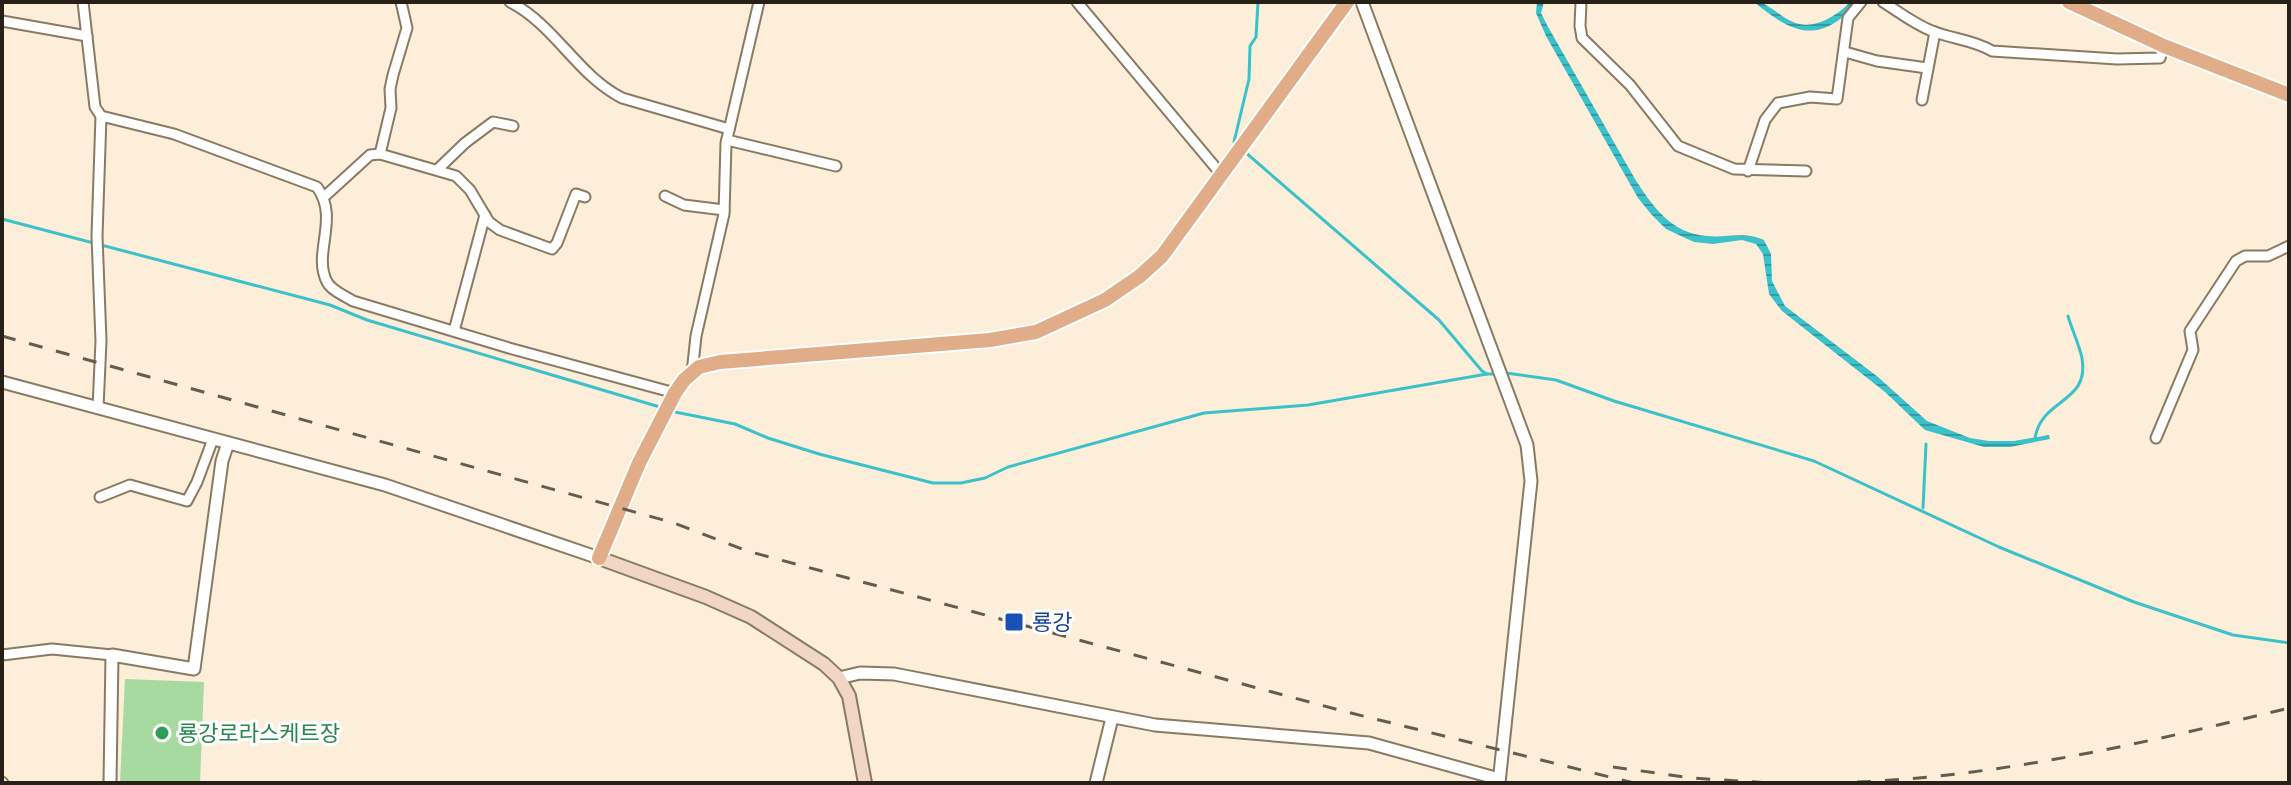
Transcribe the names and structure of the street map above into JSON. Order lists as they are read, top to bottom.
{
  "places": {
    "transit": ["룡강"],
    "other": ["룡강로라스케트장"]
  }
}
